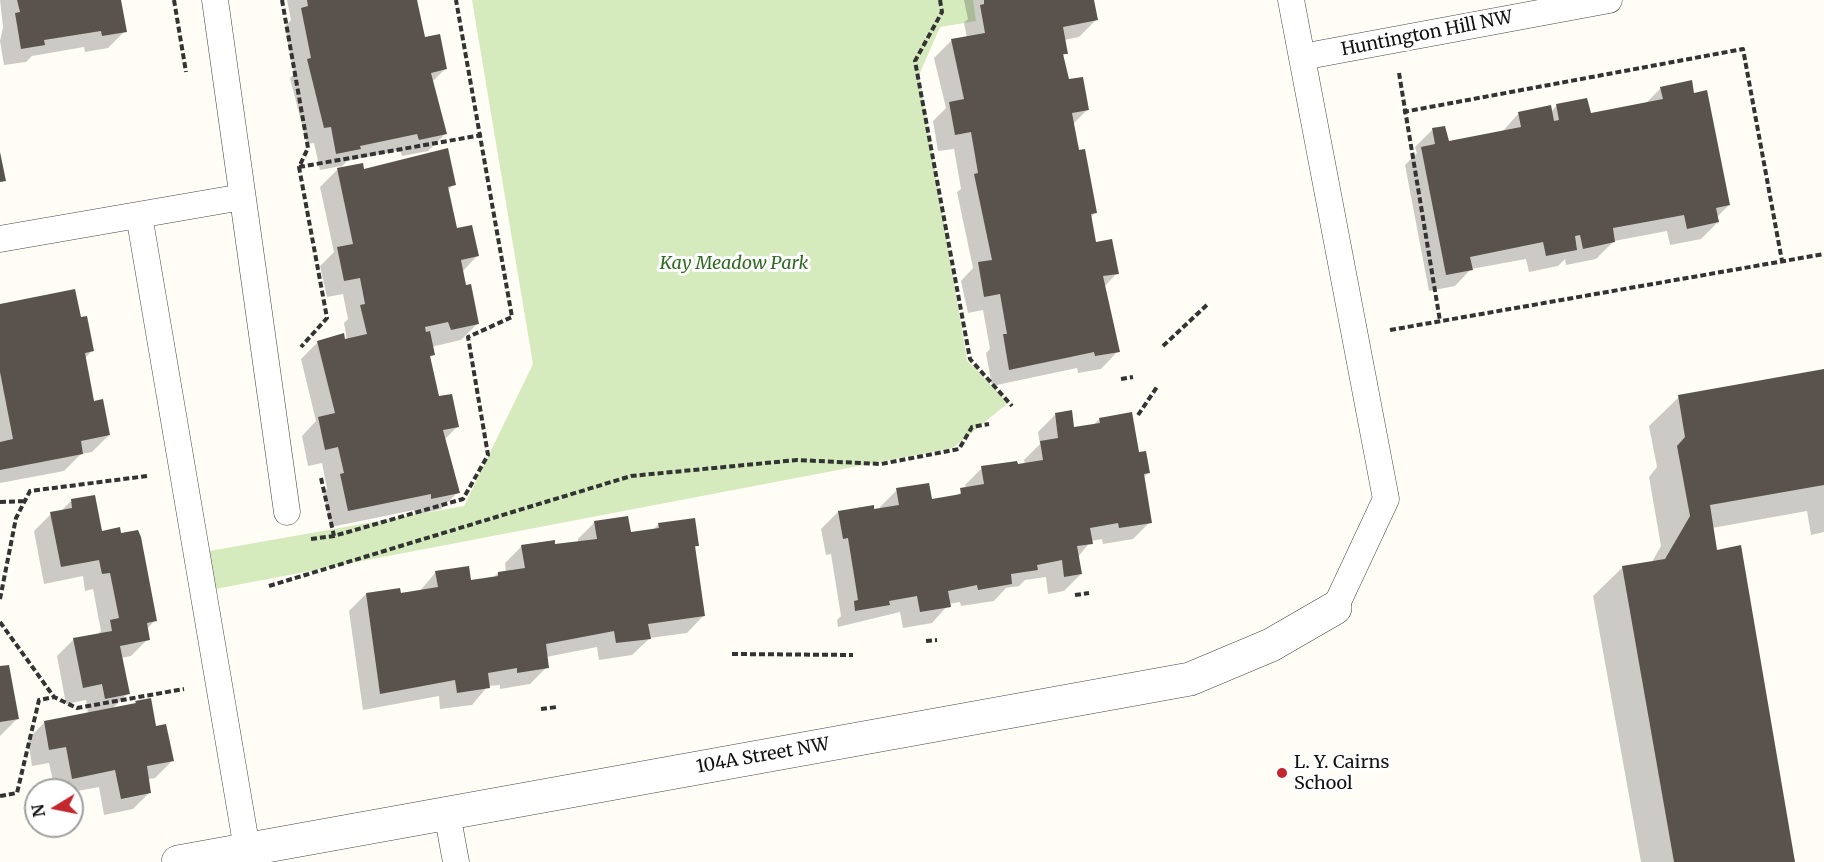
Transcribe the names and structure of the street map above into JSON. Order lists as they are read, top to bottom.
{
  "streets": {
    "street": ["104A Street NW"],
    "lane": ["Huntington Hill NW"]
  },
  "parks": ["Kay Meadow Park"],
  "places": ["L. Y. Cairns School"],
  "north": "left"
}
